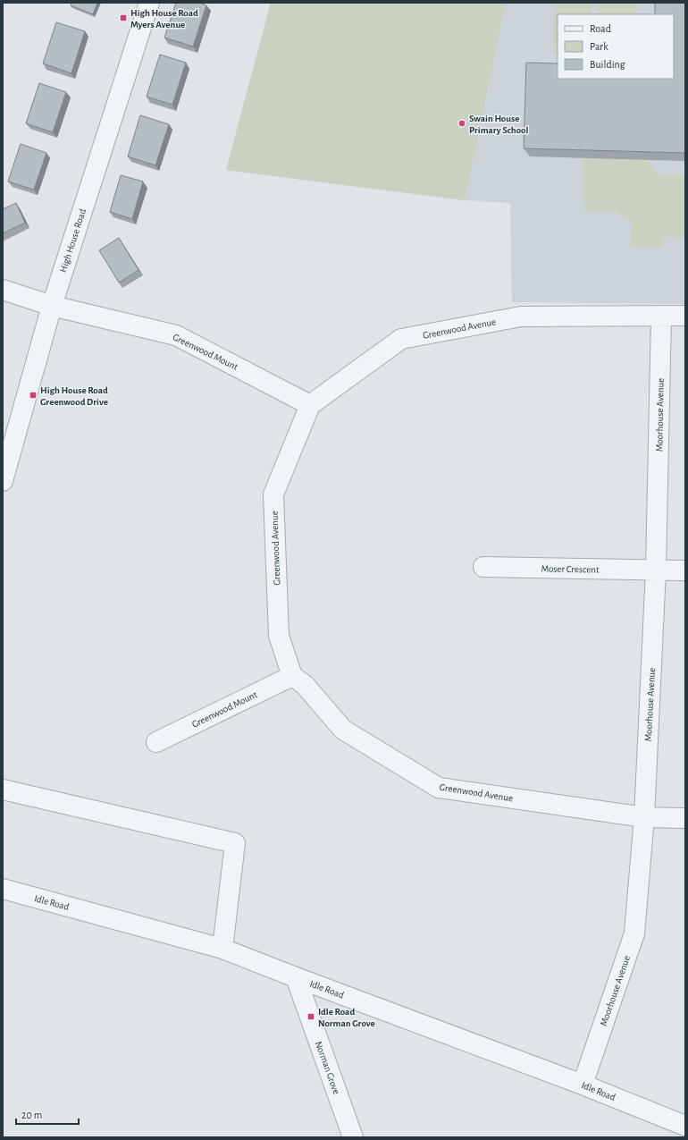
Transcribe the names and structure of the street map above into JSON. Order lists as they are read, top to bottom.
{
  "streets": {
    "street": [
      "High House Road",
      "Greenwood Avenue",
      "Greenwood Mount",
      "Moorhouse Avenue",
      "Moser Crescent",
      "Idle Road",
      "Norman Grove"
    ]
  },
  "crossings": [
    ["High House Road", "Greenwood Mount"],
    ["Greenwood Avenue", "Greenwood Mount"],
    ["Greenwood Avenue", "Moorhouse Avenue"],
    ["Moorhouse Avenue", "Moser Crescent"],
    ["Moorhouse Avenue", "Idle Road"],
    ["Idle Road", "Norman Grove"]
  ],
  "places": {
    "transit": ["High House Road Myers Avenue", "High House Road Greenwood Drive", "Idle Road Norman Grove"],
    "other": ["Swain House Primary School"]
  },
  "legend": ["Road", "Park", "Building"],
  "scale_bar": "20 m"
}
